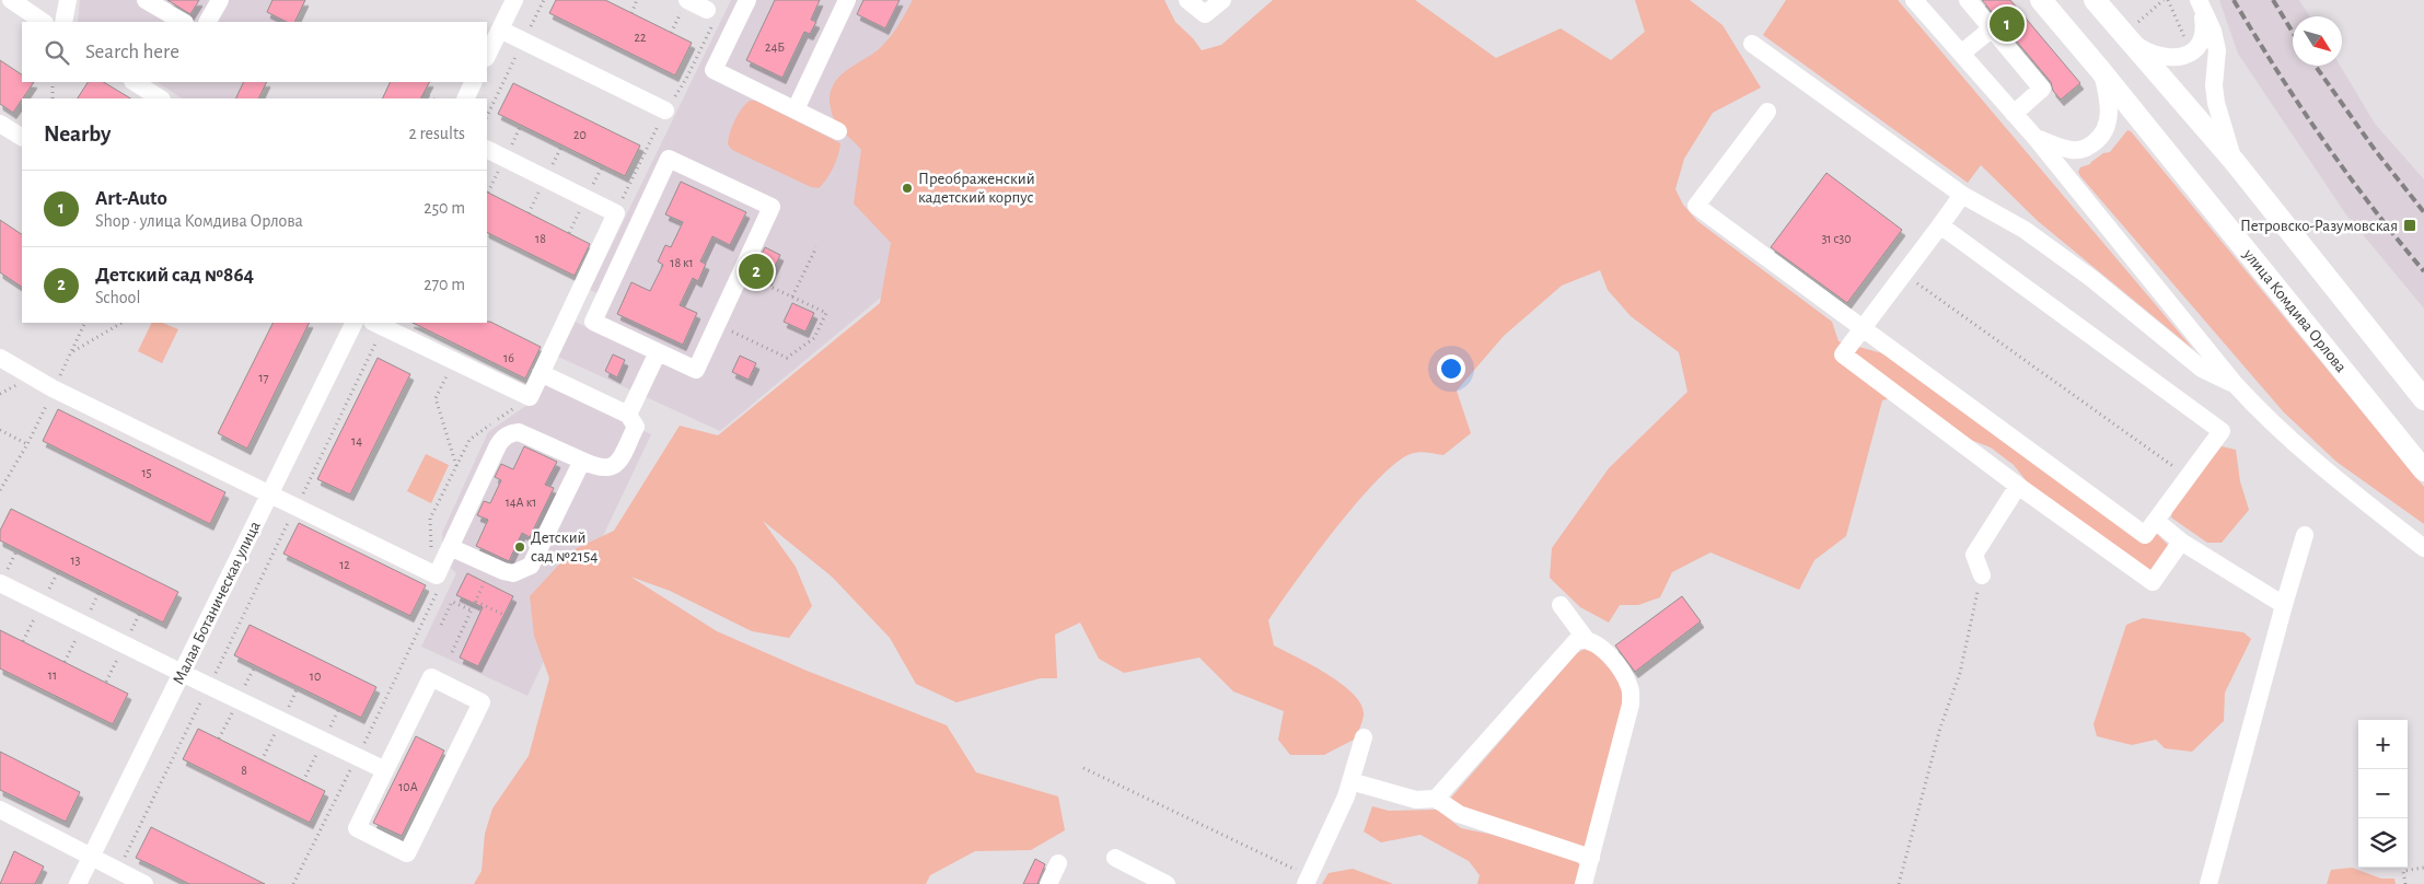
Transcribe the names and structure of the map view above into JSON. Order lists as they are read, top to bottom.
{
  "streets": {
    "main road": ["улица Комдива Орлова"],
    "street": ["Малая Ботаническая улица"]
  },
  "places": {
    "other": ["Преображенский кадетский корпус", "Детский сад №2154"],
    "transit": ["Петровско-Разумовская"]
  },
  "house_numbers": [
    "22",
    "24Б",
    "20",
    "18",
    "31 с30",
    "18 к1",
    "16",
    "17",
    "14",
    "15",
    "14А к1",
    "13",
    "12",
    "11",
    "10",
    "8",
    "10А"
  ],
  "north": "bottom right",
  "page": {
    "pins": ["1", "2"],
    "search": "Search here",
    "heading": ["Nearby", "2 results"],
    "list": [
      {
        "mark": "1",
        "name": "Art-Auto",
        "note": "Shop · улица Комдива Орлова",
        "value": "250 m"
      },
      {
        "mark": "2",
        "name": "Детский сад №864",
        "note": "School",
        "value": "270 m"
      }
    ],
    "map_buttons": ["+", "−"]
  }
}
